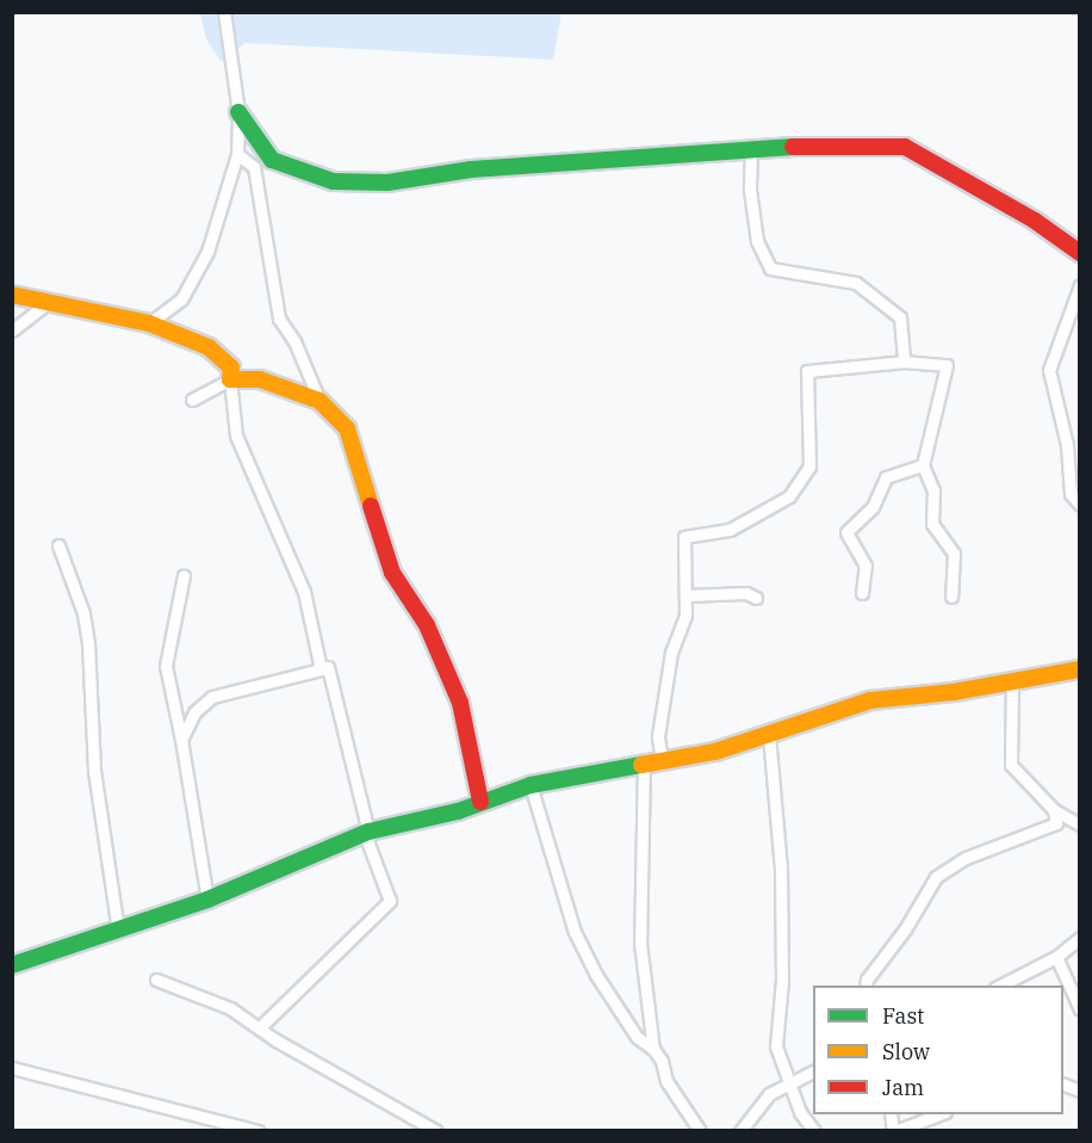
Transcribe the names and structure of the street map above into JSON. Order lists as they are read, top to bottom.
{
  "legend": ["Fast", "Slow", "Jam"]
}
